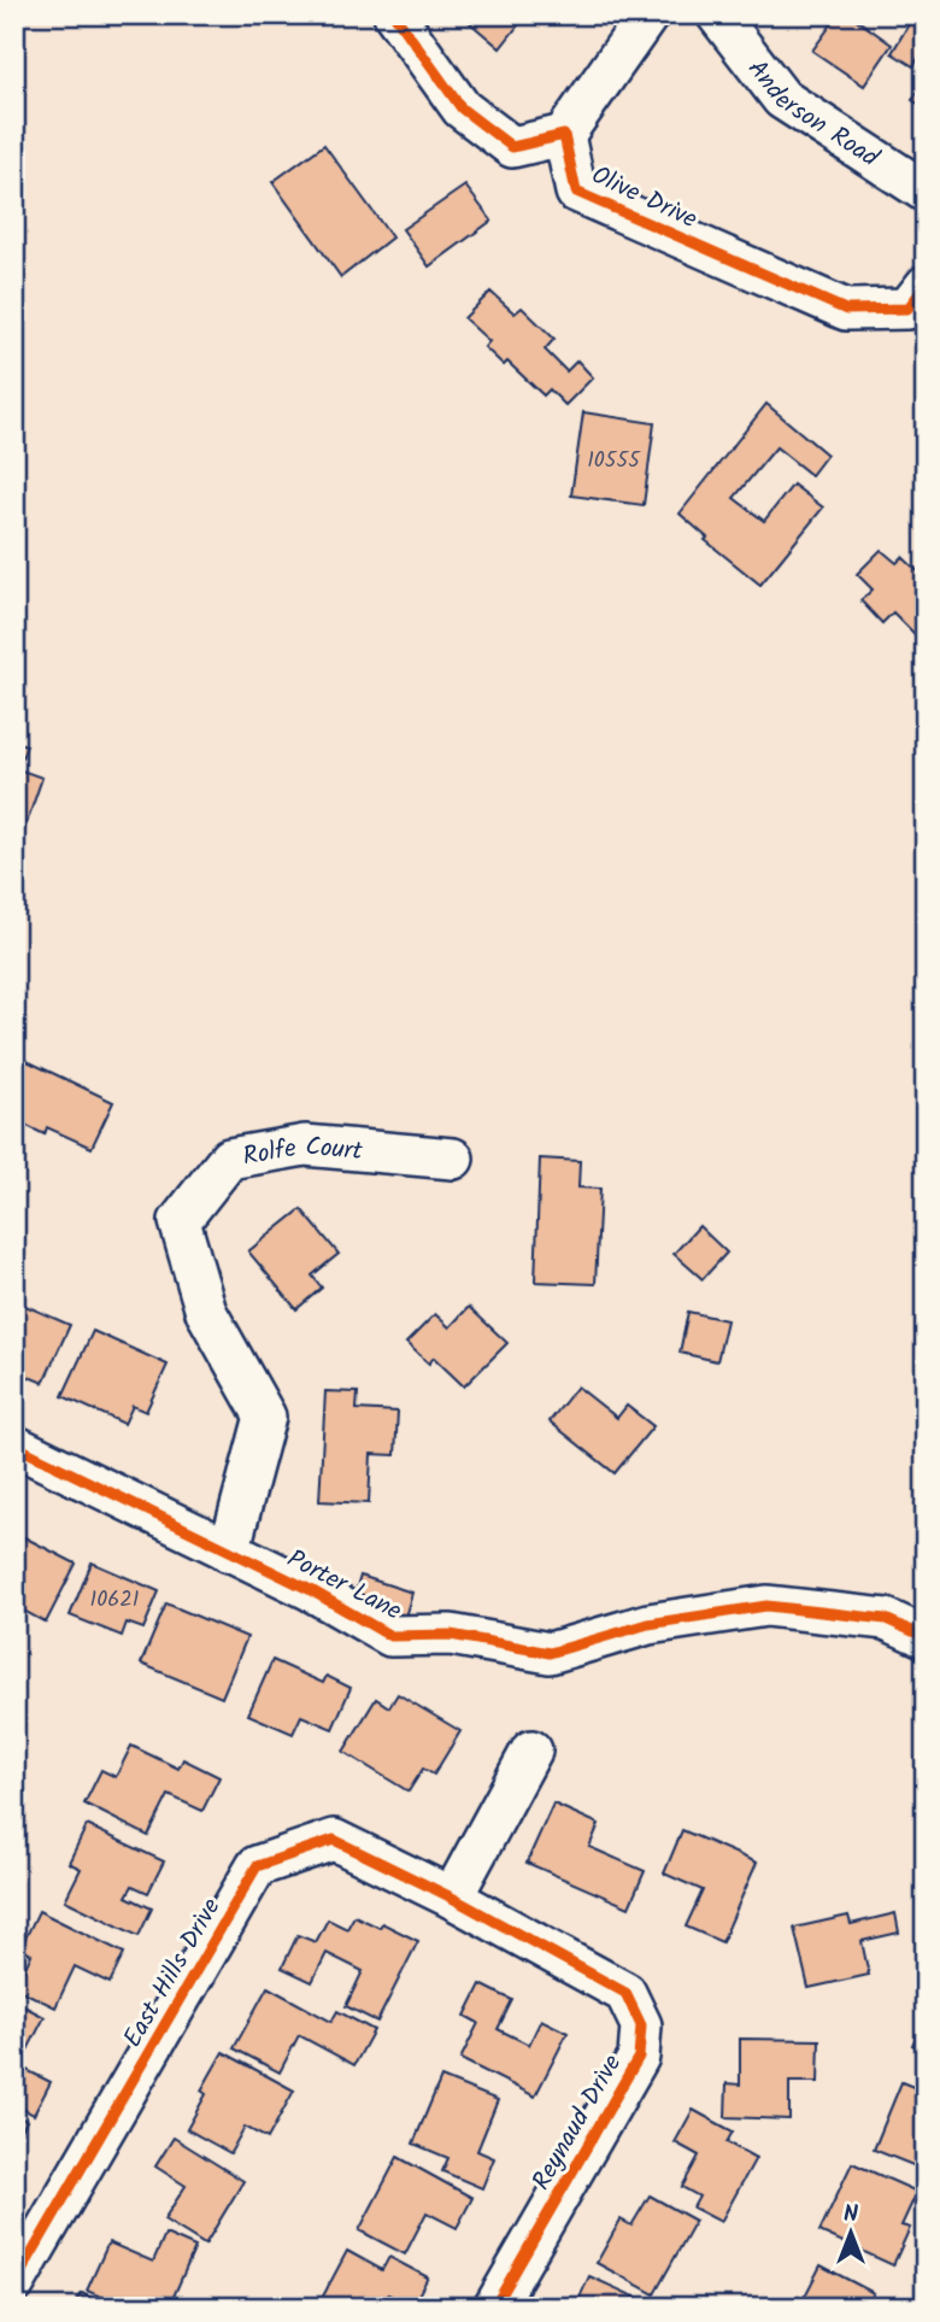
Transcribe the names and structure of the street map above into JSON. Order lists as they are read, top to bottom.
{
  "streets": {
    "street": [
      "Anderson Road",
      "Olive Drive",
      "Rolfe Court",
      "Porter Lane",
      "East Hills Drive",
      "Reynaud Drive"
    ]
  },
  "crossings": [
    ["Rolfe Court", "Porter Lane"],
    ["East Hills Drive", "Reynaud Drive"]
  ],
  "house_numbers": ["10555", "10621"],
  "north": "top"
}
